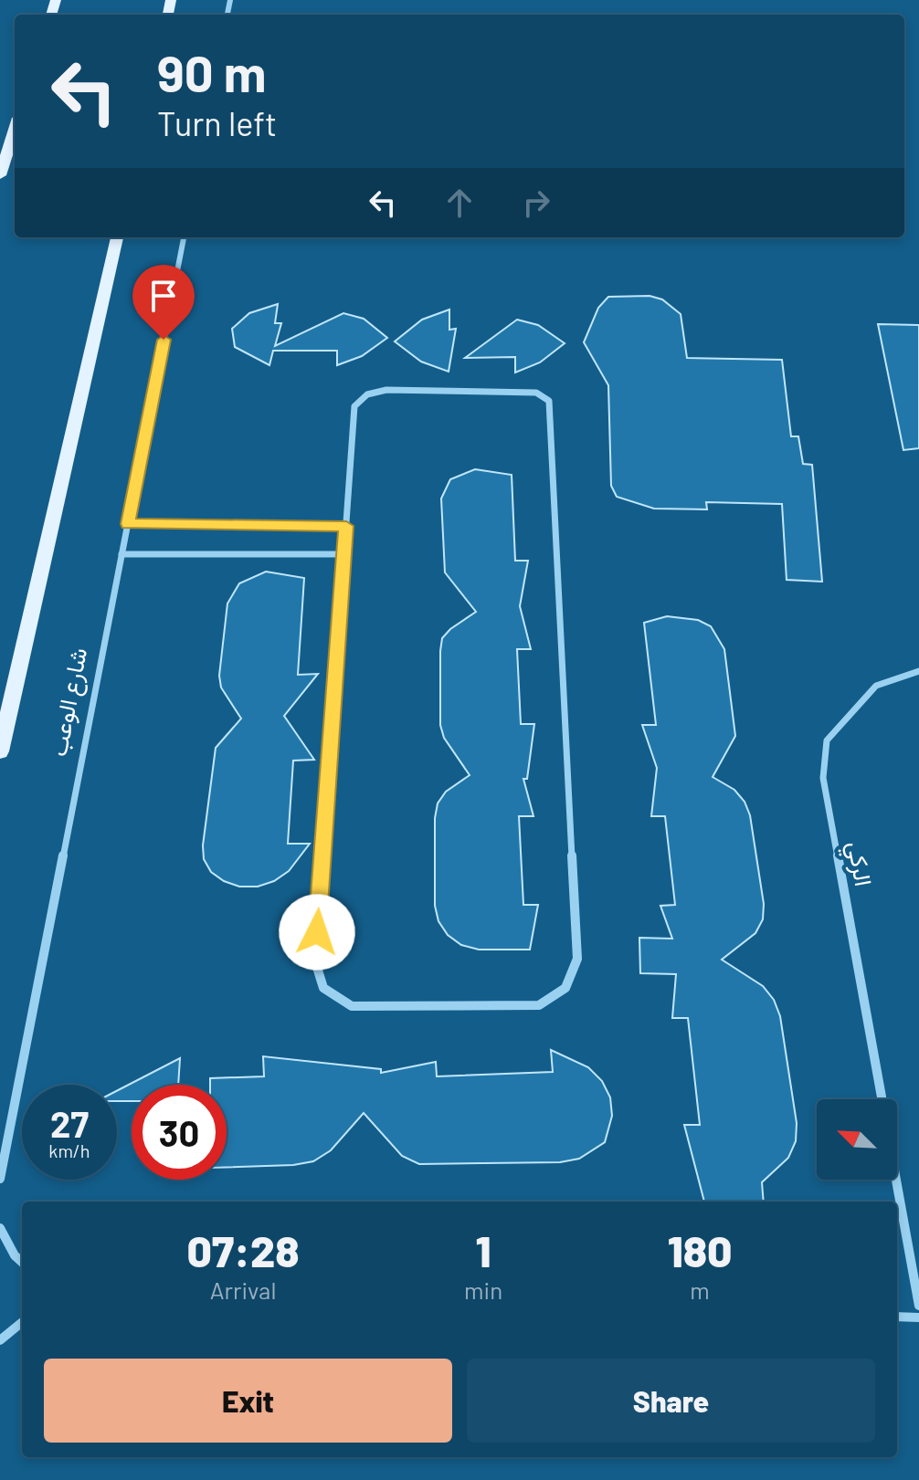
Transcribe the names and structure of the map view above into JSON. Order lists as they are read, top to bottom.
{
  "streets": {
    "street": ["شارع الوعب", "الركي"]
  },
  "north": "top left",
  "page": {
    "turn": ["90 m", "Turn left"],
    "speed": "27 km/h",
    "limit": "30",
    "eta": [
      "07:28",
      "Arrival",
      "1",
      "min",
      "180",
      "m"
    ],
    "buttons": ["Exit", "Share"]
  }
}
